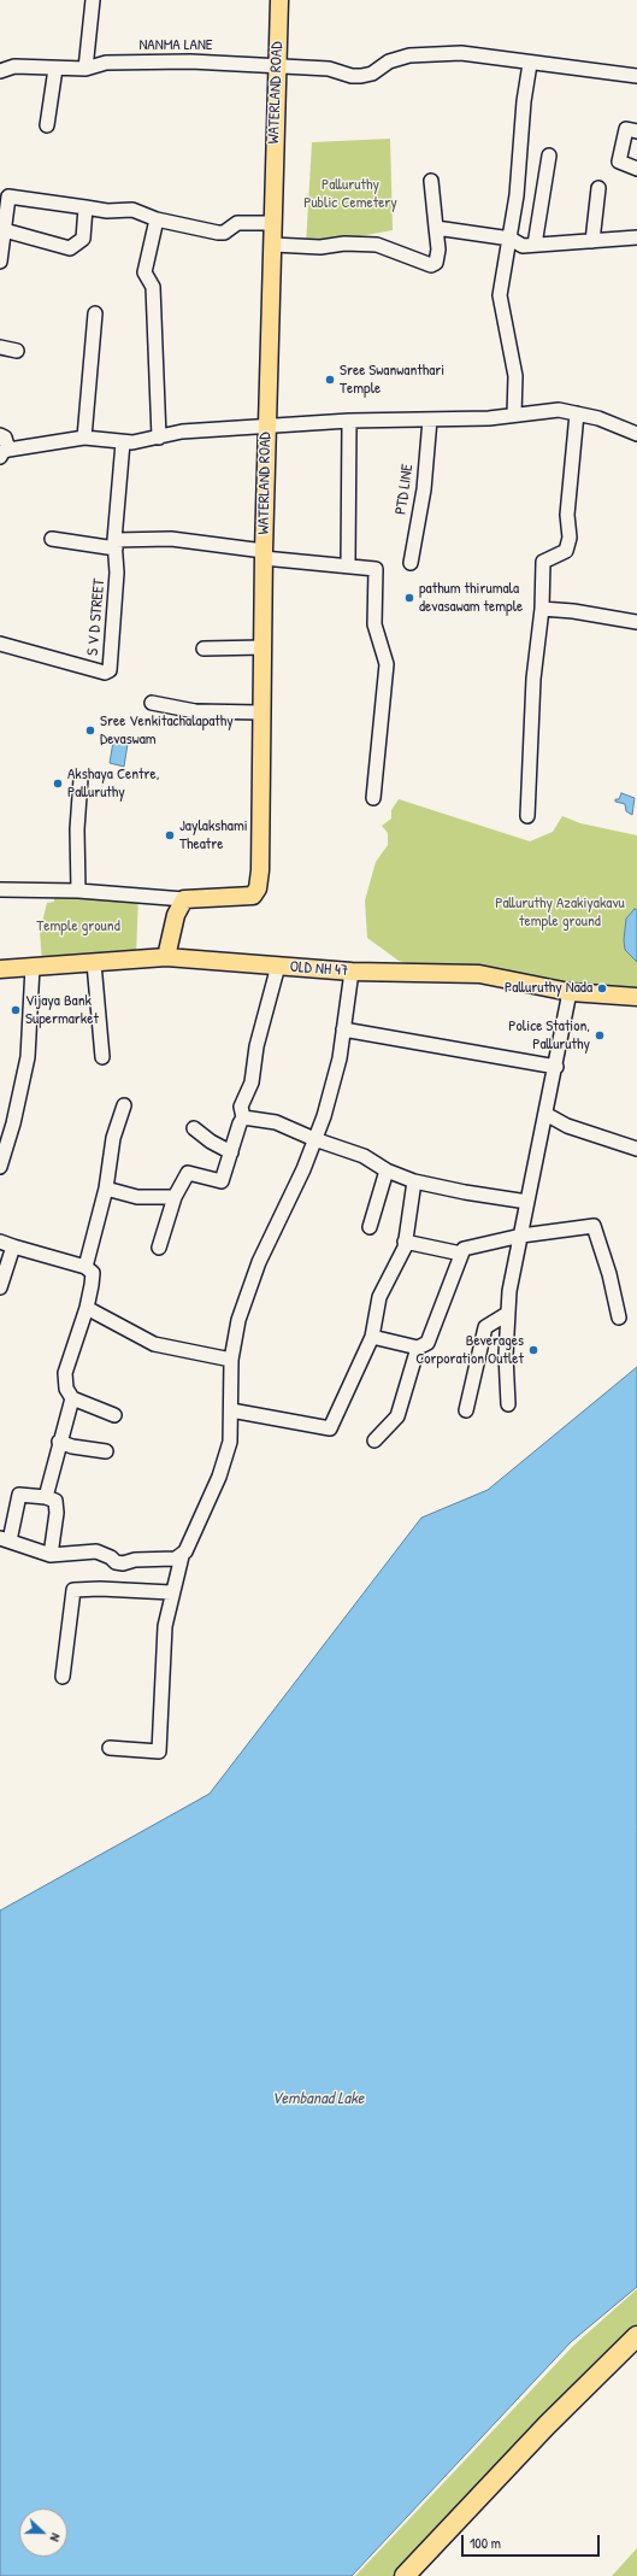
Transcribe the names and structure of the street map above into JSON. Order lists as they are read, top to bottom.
{
  "streets": {
    "main road": ["WATERLAND ROAD", "OLD NH 47"],
    "street": ["NANMA LANE", "PTD LINE", "S V D STREET"]
  },
  "crossings": [
    ["NANMA LANE", "WATERLAND ROAD"]
  ],
  "water": ["Vembanad Lake"],
  "parks": ["Palluruthy Public Cemetery", "Palluruthy Azakiyakavu temple ground", "Temple ground"],
  "places": [
    "Sree Swanwanthari Temple",
    "pathum thirumala devasawam temple",
    "Sree Venkitachalapathy Devaswam",
    "Akshaya Centre, Palluruthy",
    "Jaylakshami Theatre",
    "Palluruthy Nada",
    "Vijaya Bank Supermarket",
    "Police Station, Palluruthy",
    "Beverages Corporation Outlet"
  ],
  "scale_bar": "100 m",
  "north": "right"
}
